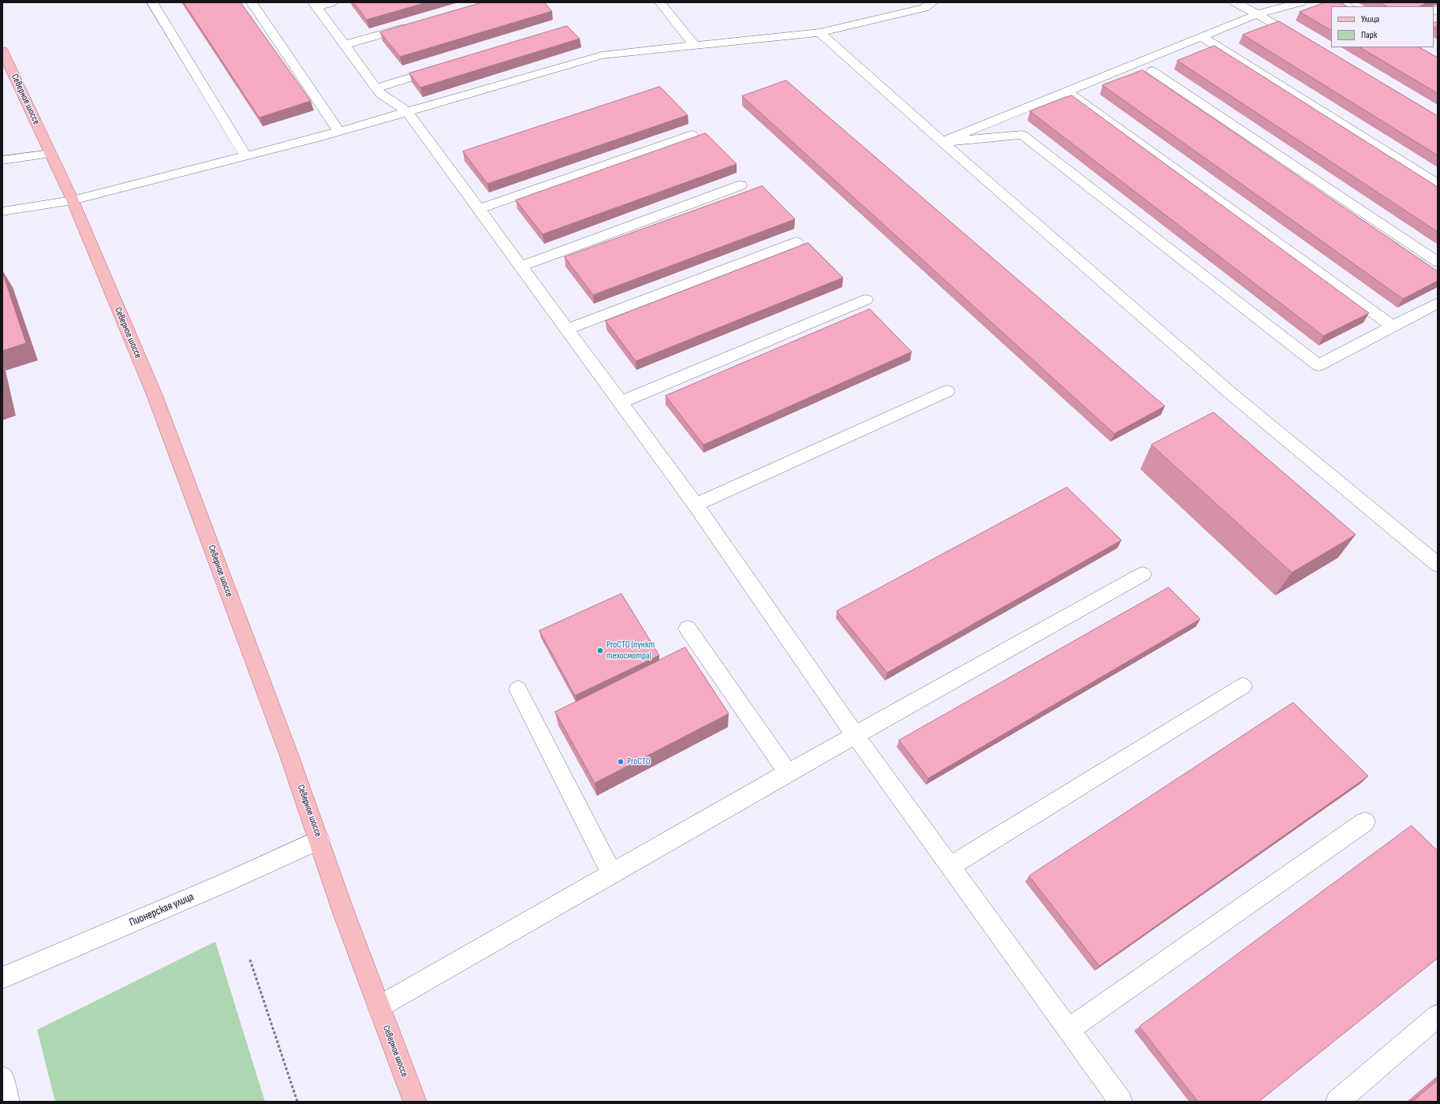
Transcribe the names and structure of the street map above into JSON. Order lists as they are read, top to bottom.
{
  "streets": {
    "main road": ["Северное шоссе"],
    "street": ["Пионерская улица"]
  },
  "crossings": [
    ["Северное шоссе", "Пионерская улица"]
  ],
  "places": ["ProСТО (пункт техосмотра)", "ProСТО"],
  "legend": ["Улица", "Парк"]
}
